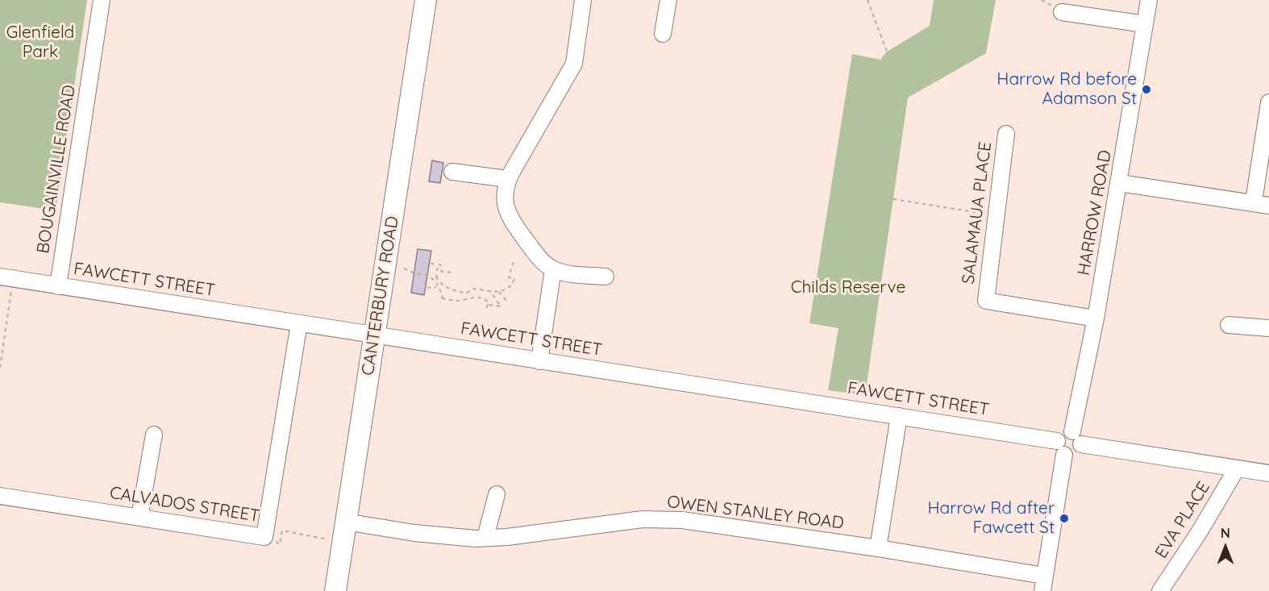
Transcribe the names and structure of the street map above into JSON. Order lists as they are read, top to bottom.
{
  "streets": {
    "main road": ["CANTERBURY ROAD"],
    "street": [
      "BOUGAINVILLE ROAD",
      "SALAMAUA PLACE",
      "HARROW ROAD",
      "FAWCETT STREET",
      "CALVADOS STREET",
      "OWEN STANLEY ROAD",
      "EVA PLACE"
    ]
  },
  "crossings": [
    ["BOUGAINVILLE ROAD", "FAWCETT STREET"],
    ["SALAMAUA PLACE", "HARROW ROAD"],
    ["HARROW ROAD", "FAWCETT STREET"],
    ["FAWCETT STREET", "CANTERBURY ROAD"],
    ["FAWCETT STREET", "CALVADOS STREET"],
    ["CANTERBURY ROAD", "OWEN STANLEY ROAD"]
  ],
  "parks": ["Glenfield Park", "Childs Reserve"],
  "places": ["Harrow Rd before Adamson St", "Harrow Rd after Fawcett St"],
  "north": "top"
}
